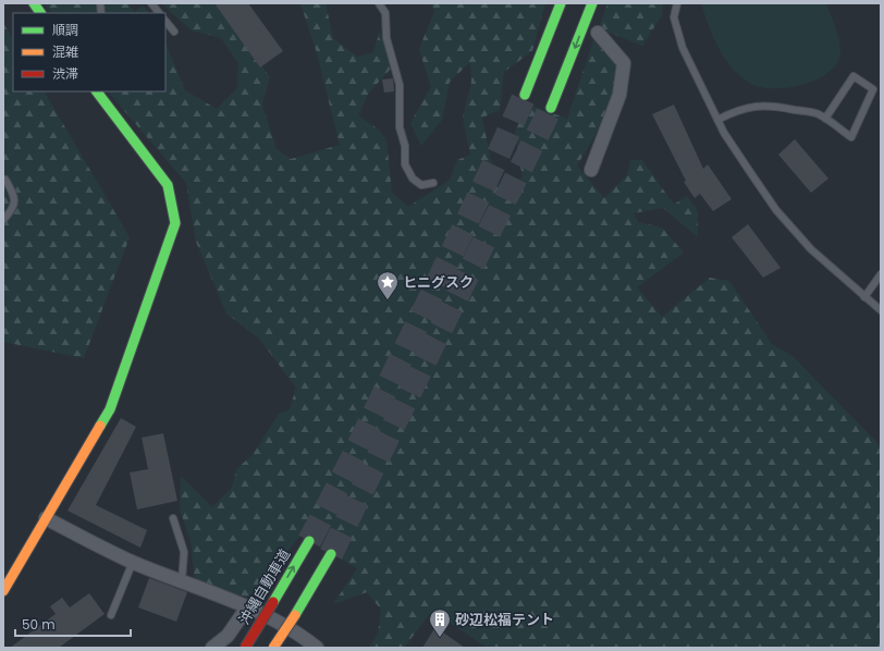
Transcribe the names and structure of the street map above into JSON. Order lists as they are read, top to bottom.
{
  "streets": {
    "main road": ["沖縄自動車道"]
  },
  "places": {
    "place": ["ヒニグスク"],
    "building": ["砂辺松福テント"]
  },
  "legend": ["順調", "混雑", "渋滞"],
  "scale_bar": "50 m"
}
